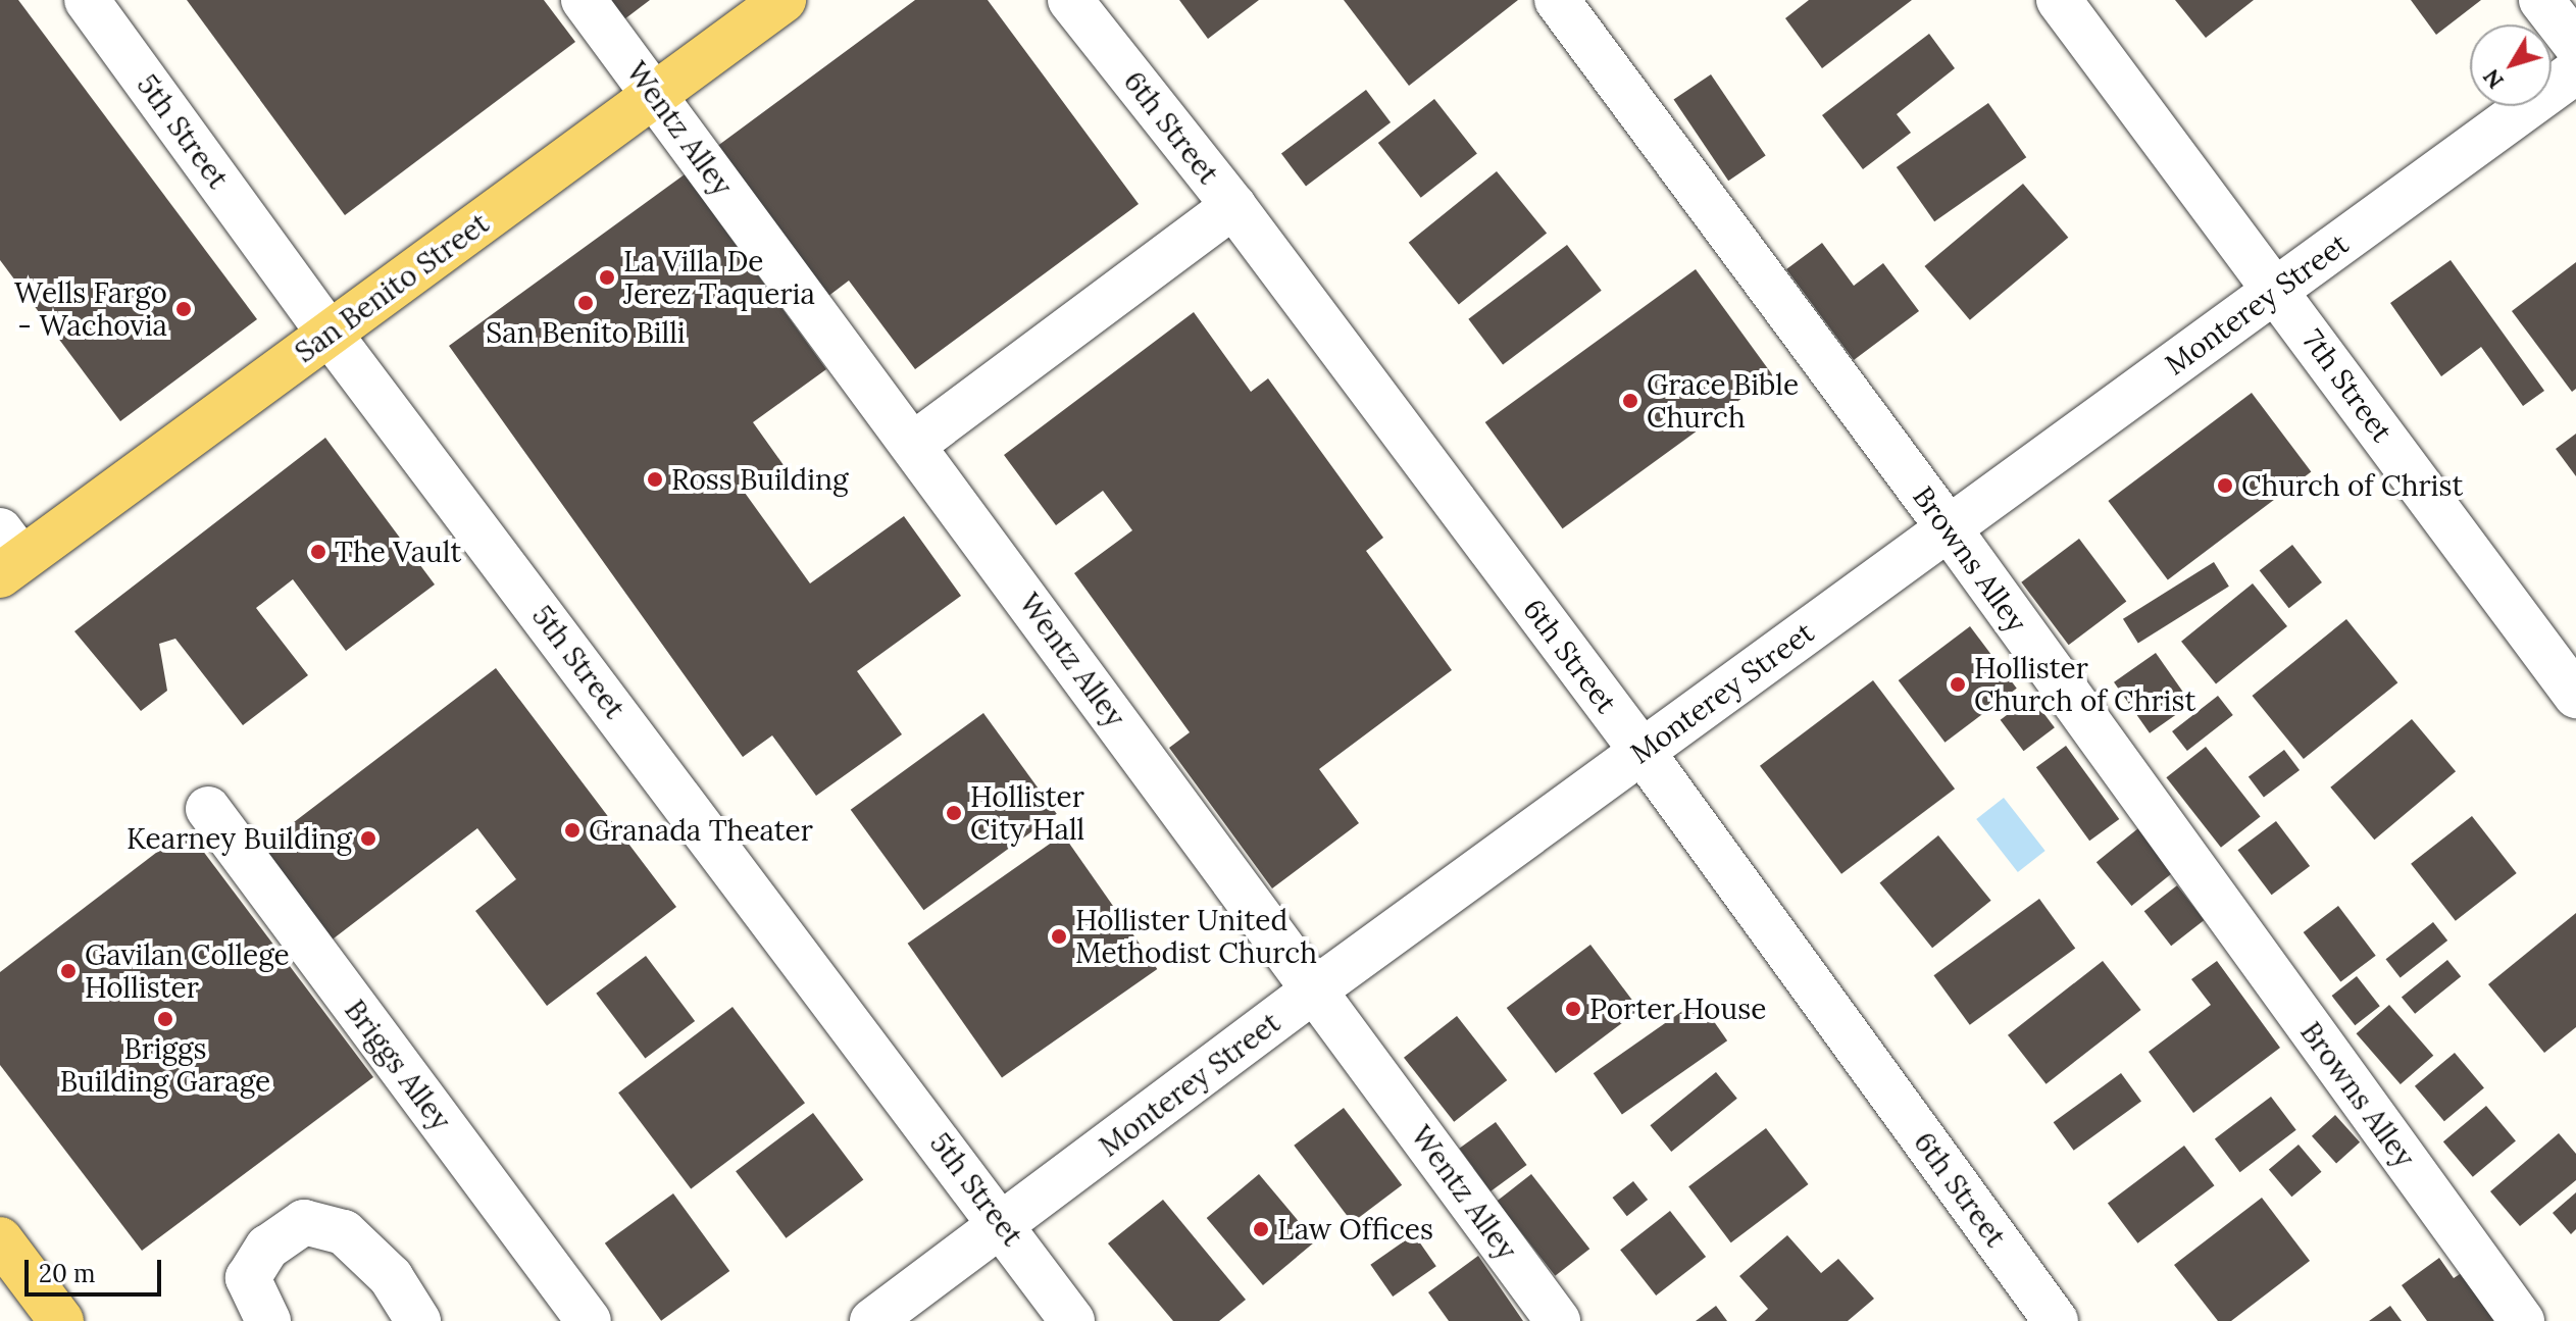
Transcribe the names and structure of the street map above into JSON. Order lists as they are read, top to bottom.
{
  "streets": {
    "main road": ["San Benito Street"],
    "street": [
      "6th Street",
      "Wentz Alley",
      "5th Street",
      "Monterey Street",
      "7th Street",
      "Browns Alley",
      "Briggs Alley"
    ]
  },
  "crossings": [
    ["6th Street", "Monterey Street"],
    ["Wentz Alley", "San Benito Street"],
    ["Wentz Alley", "Monterey Street"],
    ["5th Street", "San Benito Street"],
    ["5th Street", "Monterey Street"],
    ["Monterey Street", "7th Street"],
    ["Monterey Street", "Browns Alley"]
  ],
  "places": [
    "La Villa De Jerez Taqueria",
    "San Benito Billi",
    "Wells Fargo - Wachovia",
    "Grace Bible Church",
    "Ross Building",
    "Church of Christ",
    "The Vault",
    "Hollister Church of Christ",
    "Hollister City Hall",
    "Granada Theater",
    "Kearney Building",
    "Hollister United Methodist Church",
    "Gavilan College Hollister",
    "Porter House",
    "Briggs Building Garage",
    "Law Offices"
  ],
  "scale_bar": "20 m",
  "north": "bottom left"
}
